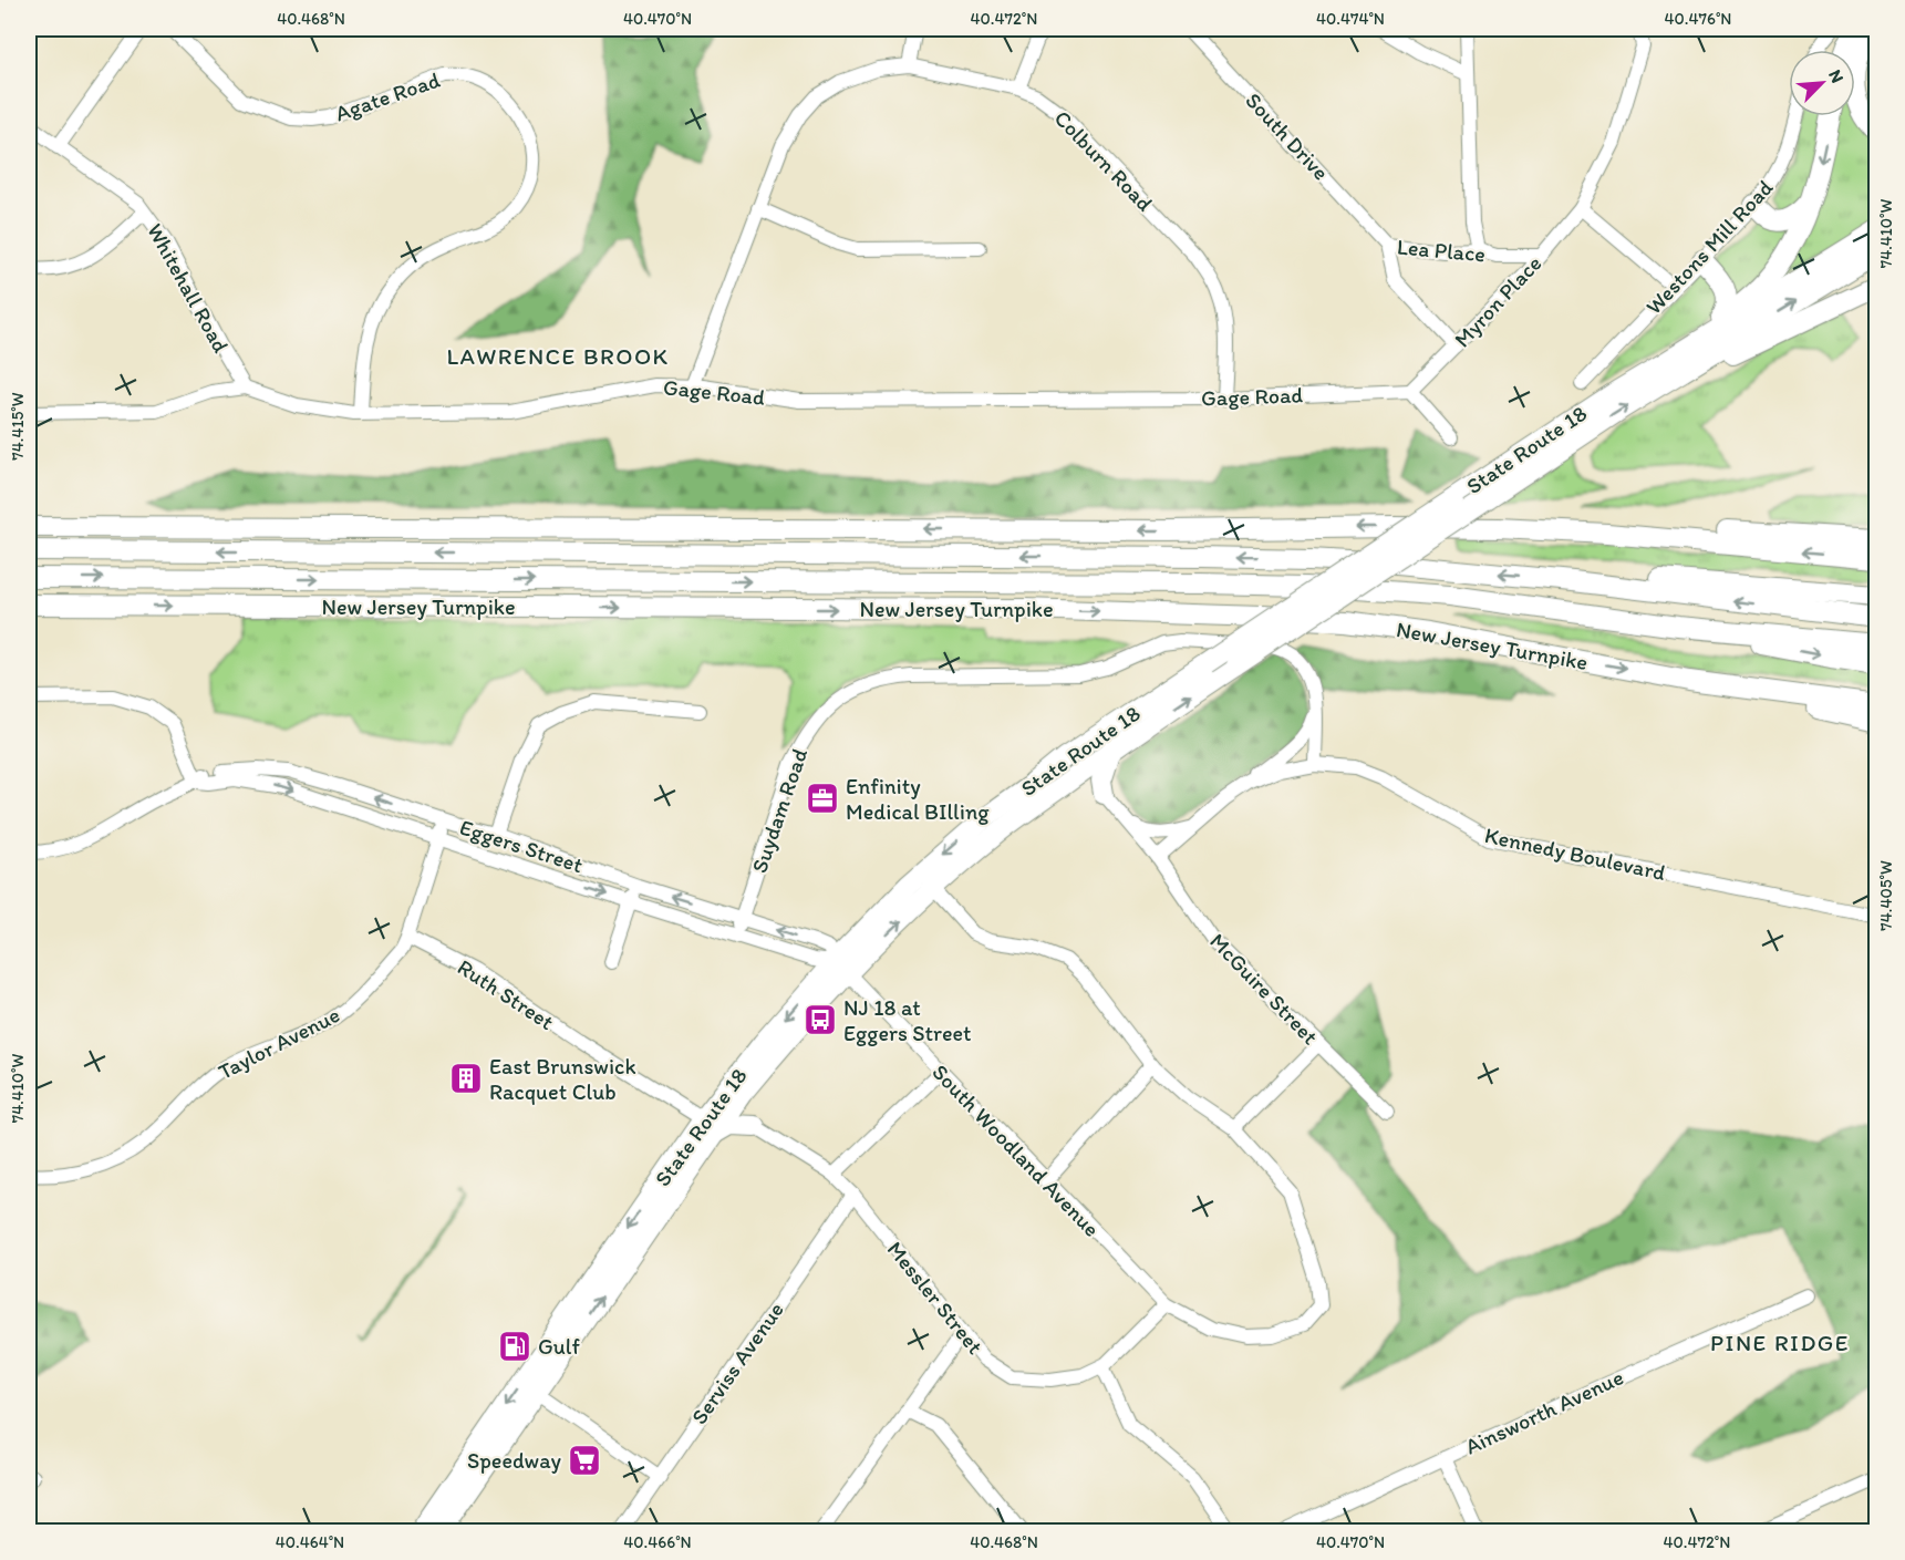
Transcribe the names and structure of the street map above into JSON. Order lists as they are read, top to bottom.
{
  "streets": {
    "highway": ["State Route 18", "New Jersey Turnpike"],
    "street": [
      "Agate Road",
      "South Drive",
      "Colburn Road",
      "Westons Mill Road",
      "Lea Place",
      "Whitehall Road",
      "Myron Place",
      "Gage Road",
      "Suydam Road",
      "Eggers Street",
      "Kennedy Boulevard",
      "McGuire Street",
      "Ruth Street",
      "Taylor Avenue",
      "South Woodland Avenue",
      "Messler Street",
      "Serviss Avenue",
      "Ainsworth Avenue"
    ]
  },
  "crossings": [
    ["Agate Road", "Gage Road"],
    ["South Drive", "Lea Place"],
    ["Colburn Road", "Gage Road"],
    ["Lea Place", "Myron Place"],
    ["Whitehall Road", "Gage Road"],
    ["Myron Place", "Gage Road"],
    ["State Route 18", "Eggers Street"],
    ["State Route 18", "Ruth Street"],
    ["State Route 18", "South Woodland Avenue"],
    ["Suydam Road", "Eggers Street"],
    ["Suydam Road", "Kennedy Boulevard"],
    ["Eggers Street", "Taylor Avenue"],
    ["Eggers Street", "South Woodland Avenue"],
    ["Kennedy Boulevard", "McGuire Street"],
    ["Ruth Street", "Taylor Avenue"],
    ["South Woodland Avenue", "Messler Street"],
    ["Messler Street", "Serviss Avenue"]
  ],
  "districts": ["LAWRENCE BROOK", "PINE RIDGE"],
  "places": {
    "office": ["Enfinity Medical BIlling"],
    "bus stop": ["NJ 18 at Eggers Street"],
    "building": ["East Brunswick Racquet Club"],
    "fuel station": ["Gulf"],
    "supermarket": ["Speedway"]
  },
  "north": "top right",
  "coordinates": [
    "40.468°N",
    "40.470°N",
    "40.472°N",
    "40.474°N",
    "40.476°N",
    "74.410°W",
    "74.415°W",
    "74.405°W",
    "40.464°N",
    "40.466°N"
  ]
}
